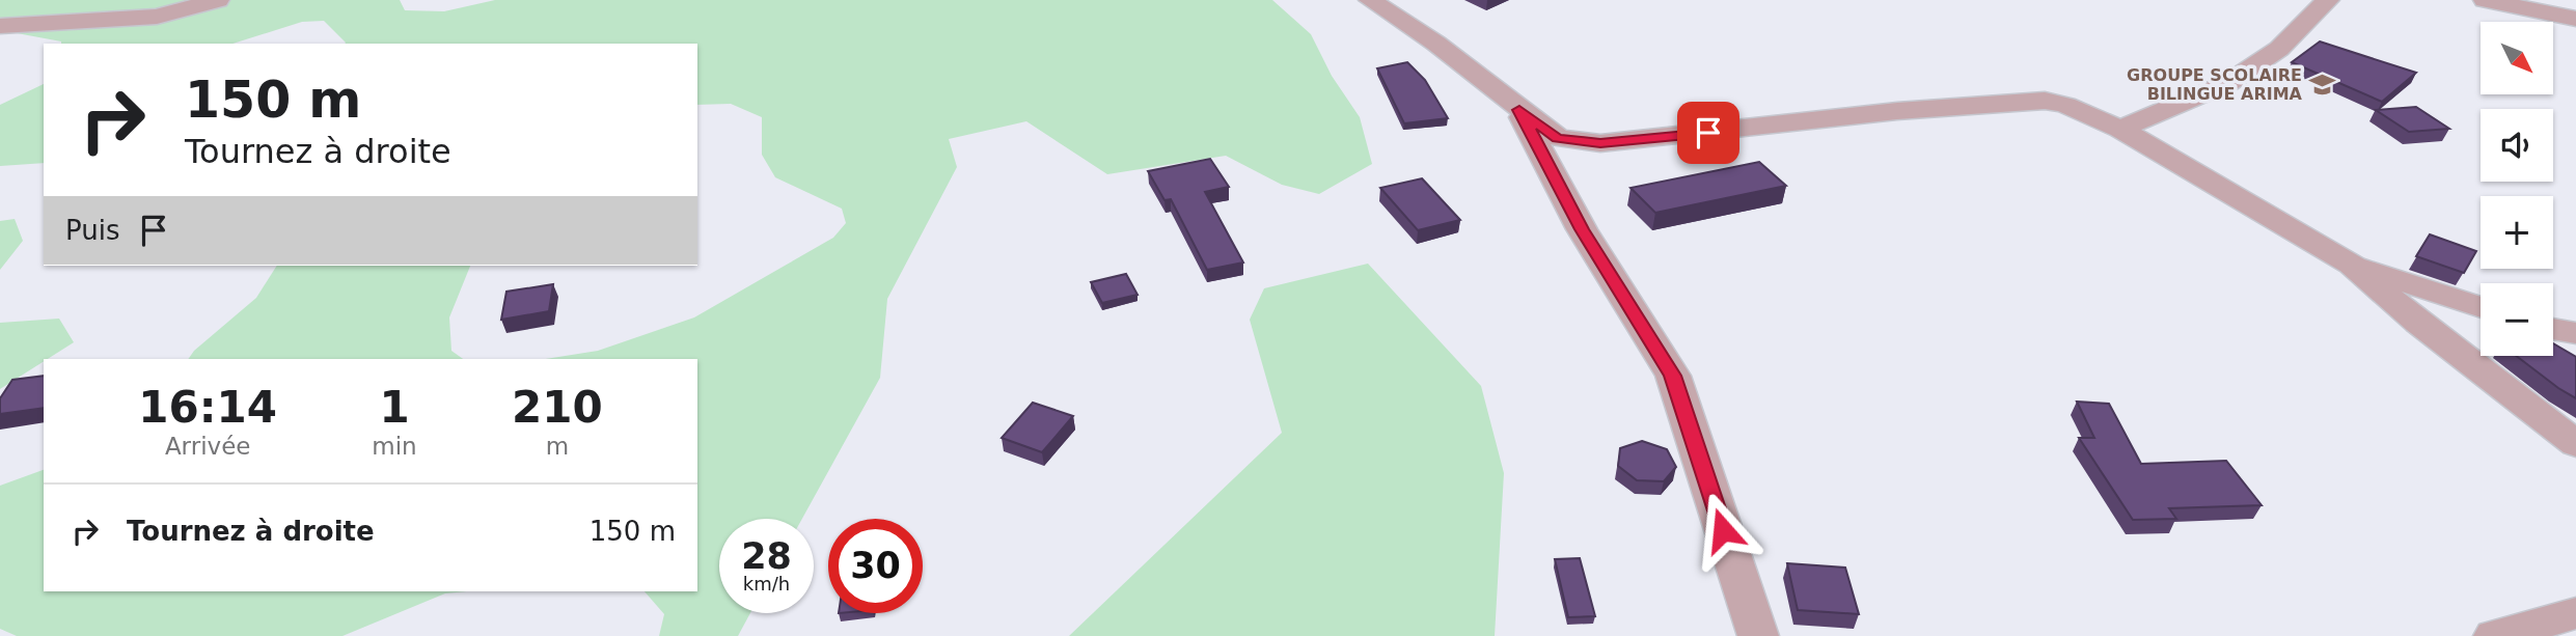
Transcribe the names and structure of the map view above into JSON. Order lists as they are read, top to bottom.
{
  "places": {
    "school or university": ["GROUPE SCOLAIRE BILINGUE ARIMA"]
  },
  "north": "bottom right",
  "page": {
    "map_buttons": ["+", "−"],
    "turn": ["150 m", "Tournez à droite"],
    "then": "Puis",
    "eta": [
      "16:14",
      "Arrivée",
      "1",
      "min",
      "210",
      "m"
    ],
    "list": [
      {
        "name": "Tournez à droite",
        "value": "150 m"
      }
    ],
    "speed": "28 km/h",
    "limit": "30"
  }
}
